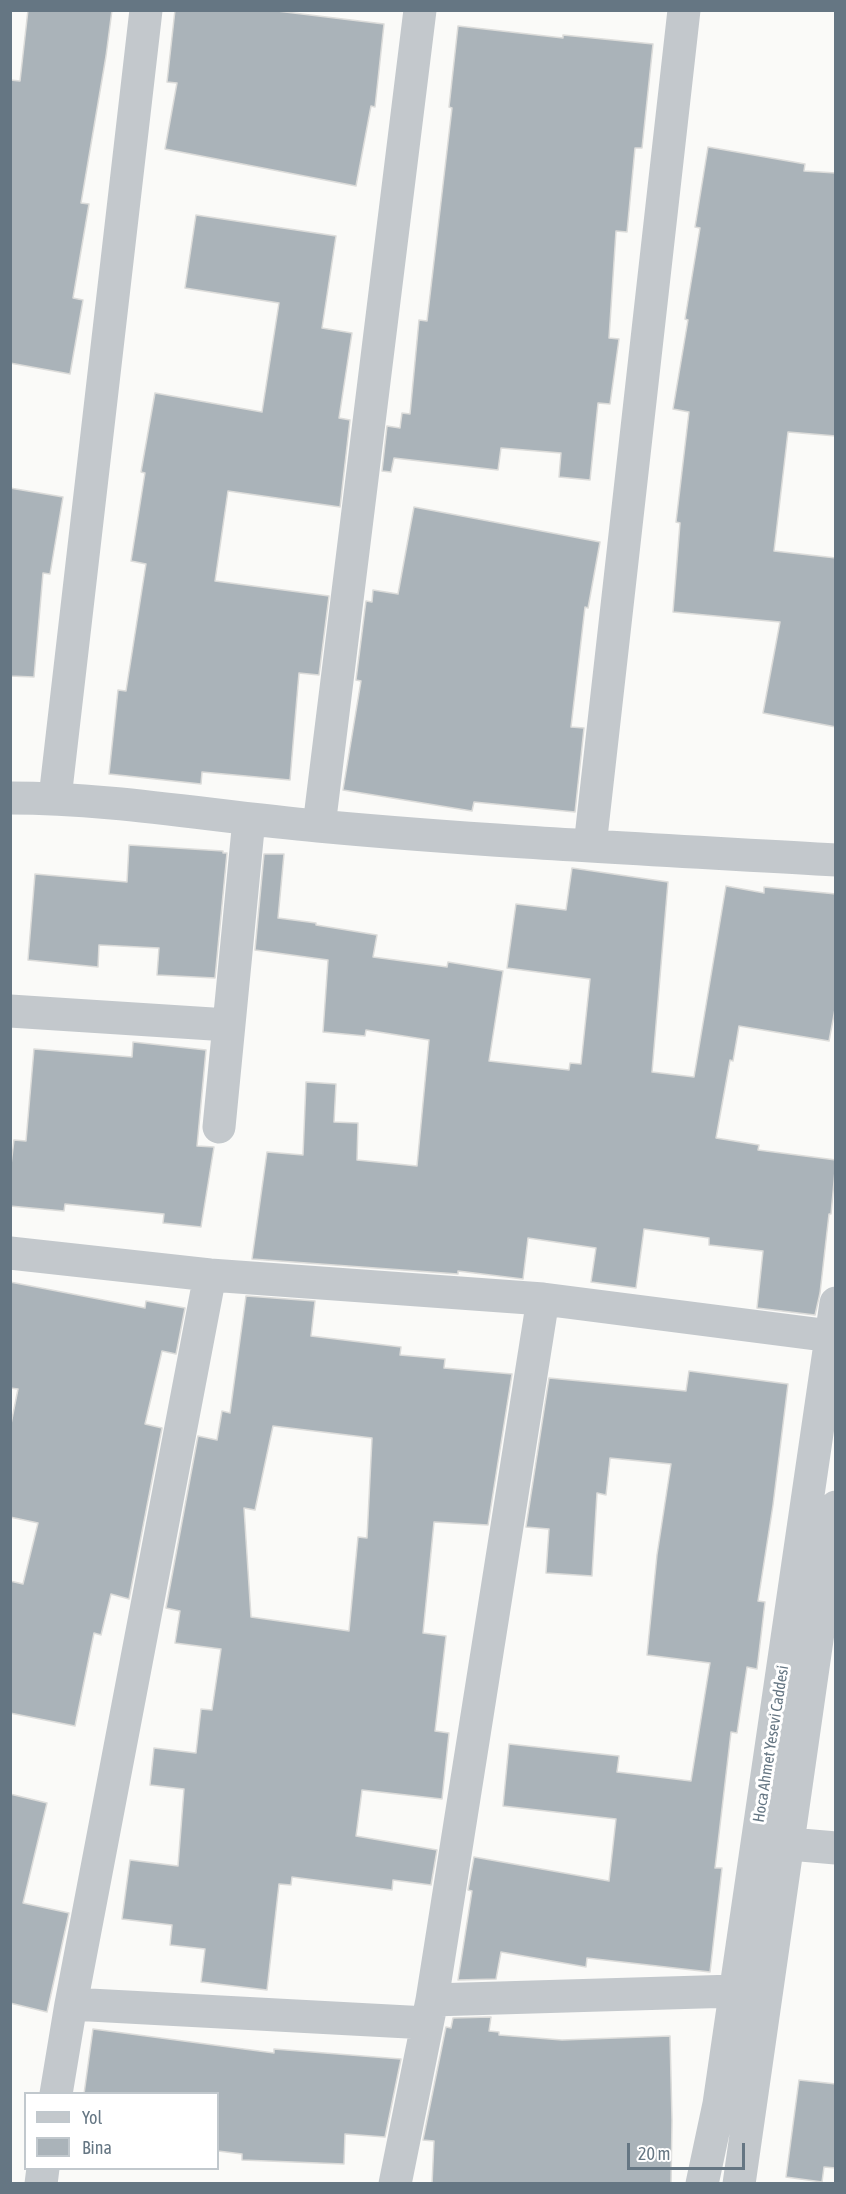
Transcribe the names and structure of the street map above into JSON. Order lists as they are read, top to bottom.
{
  "streets": {
    "street": ["Hoca Ahmet Yesevi Caddesi"]
  },
  "legend": ["Yol", "Bina"],
  "scale_bar": "20 m"
}
